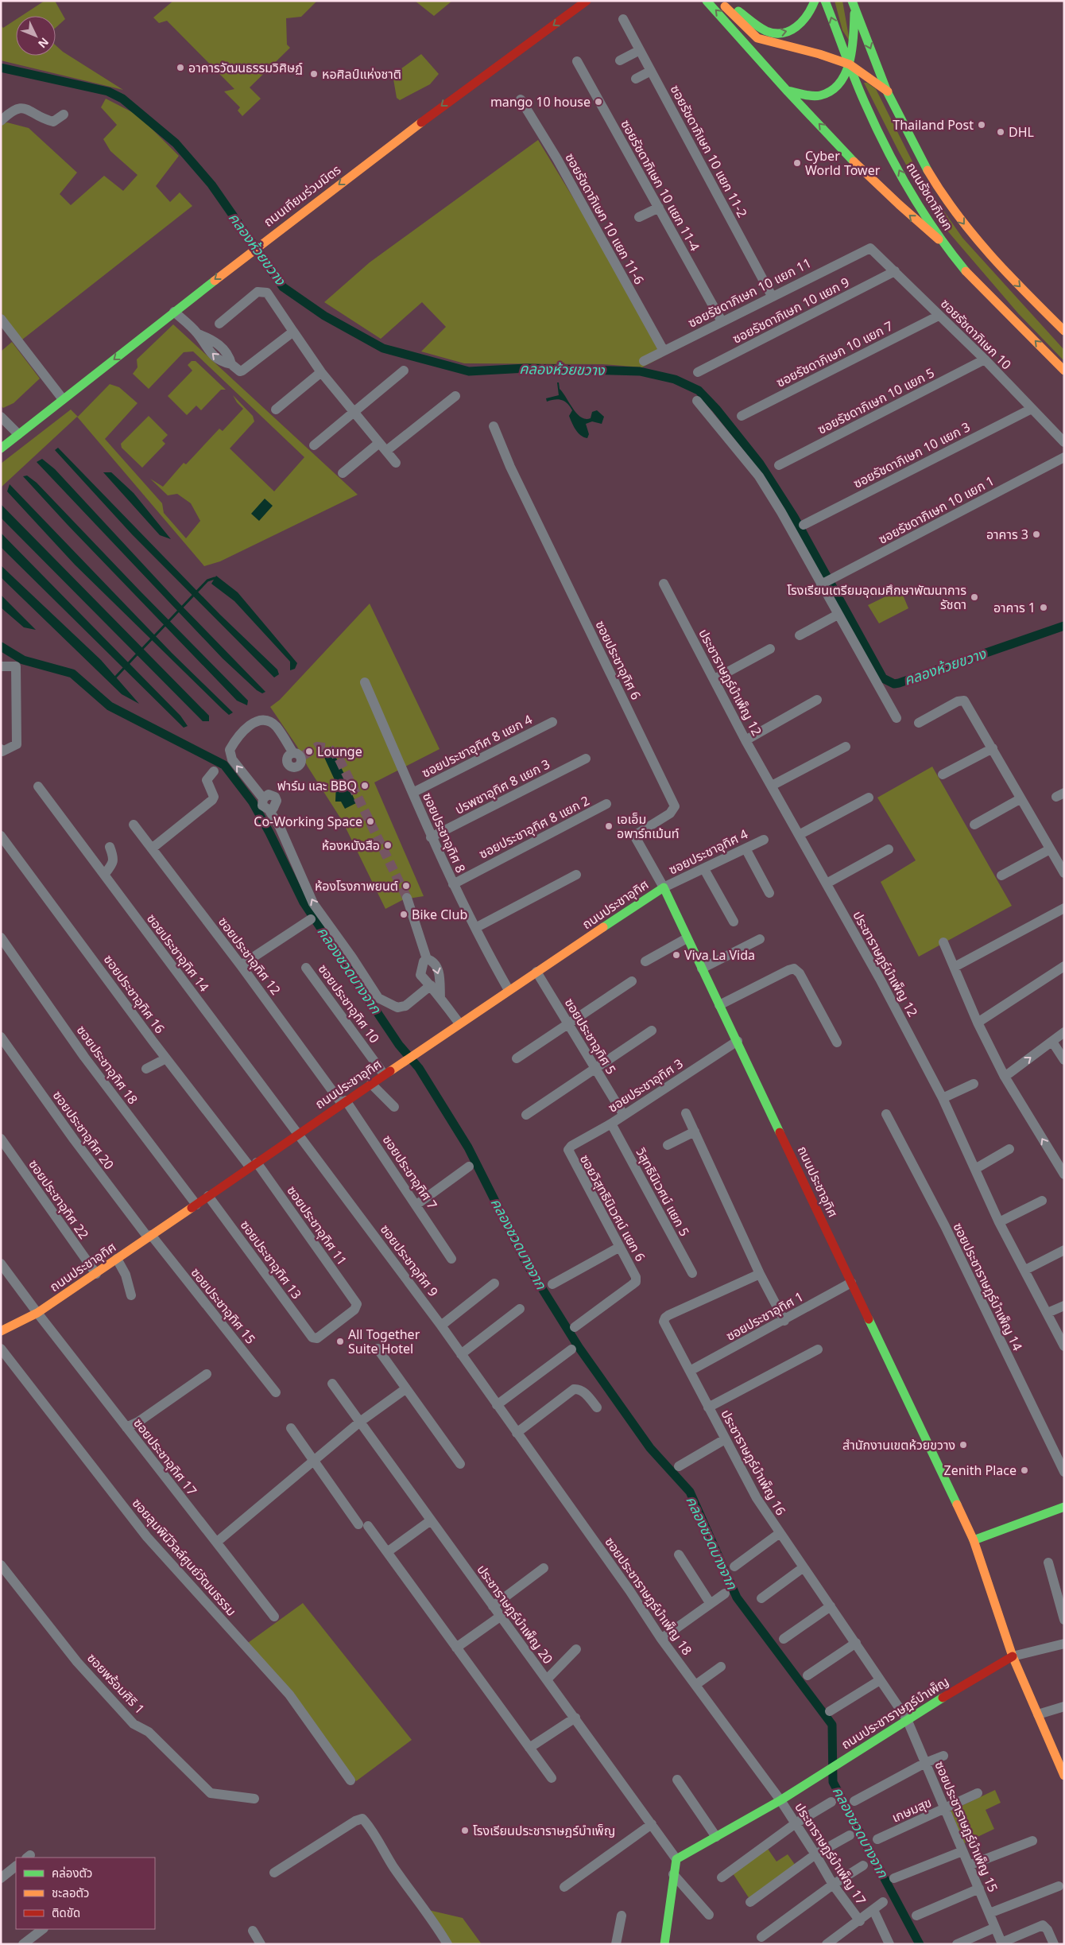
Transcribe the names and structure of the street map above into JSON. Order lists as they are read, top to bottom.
{
  "streets": {
    "main road": [
      "ถนนเทียมร่วมมิตร",
      "ถนนรัชดาภิเษก",
      "ถนนประชาอุทิศ",
      "ถนนประชาราษฎร์บำเพ็ญ"
    ],
    "street": [
      "ซอยรัชดาภิเษก 10 แยก 11-2",
      "ซอยรัชดาภิเษก 10 แยก 11-4",
      "ซอยรัชดาภิเษก 10 แยก 11-6",
      "ซอยรัชดาภิเษก 10 แยก 11",
      "ซอยรัชดาภิเษก 10 แยก 9",
      "ซอยรัชดาภิเษก 10",
      "ซอยรัชดาภิเษก 10 แยก 7",
      "ซอยรัชดาภิเษก 10 แยก 5",
      "ซอยรัชดาภิเษก 10 แยก 3",
      "ซอยรัชดาภิเษก 10 แยก 1",
      "ซอยประชาอุทิศ 6",
      "ประชาราษฎร์บำเพ็ญ 12",
      "ซอยประชาอุทิศ 8 แยก 4",
      "ปรพชาอุทิศ 8 แยก 3",
      "ซอยประชาอุทิศ 8 แยก 2",
      "ซอยประชาอุทิศ 8",
      "ซอยประชาอุทิศ 4",
      "ซอยประชาอุทิศ 14",
      "ซอยประชาอุทิศ 12",
      "ซอยประชาอุทิศ 16",
      "ซอยประชาอุทิศ 10",
      "ซอยประชาอุทิศ 5",
      "ซอยประชาอุทิศ 18",
      "ซอยประชาอุทิศ 3",
      "ซอยประชาอุทิศ 20",
      "ซอยประชาอุทิศ 7",
      "วิสุทธินิเวศน์ แยก 5",
      "ซอยประชาอุทิศ 22",
      "ซอยวิสุทธินิเวศน์ แยก 6",
      "ซอยประชาอุทิศ 11",
      "ซอยประชาอุทิศ 13",
      "ซอยประชาอุทิศ 9",
      "ซอยประชาราษฎร์บำเพ็ญ 14",
      "ซอยประชาอุทิศ 15",
      "ซอยประชาอุทิศ 1",
      "ซอยประชาอุทิศ 17",
      "ประชาราษฎร์บำเพ็ญ 16",
      "ซอยลุมพินีวิลล์ศูนย์วัฒนธรรม",
      "ซอยประชาราษฎร์บำเพ็ญ 18",
      "ประชาราษฎร์บำเพ็ญ 20",
      "ซอยพร้อมศิริ 1",
      "เกษมสุข",
      "ซอยประชาราษฎร์บำเพ็ญ 15",
      "ประชาราษฎร์บำเพ็ญ 17"
    ]
  },
  "crossings": [
    ["ซอยรัชดาภิเษก 10 แยก 11-2", "ซอยรัชดาภิเษก 10 แยก 11"],
    ["ซอยรัชดาภิเษก 10 แยก 11-4", "ซอยรัชดาภิเษก 10 แยก 11"],
    ["ซอยรัชดาภิเษก 10 แยก 11-6", "ซอยรัชดาภิเษก 10 แยก 11"],
    ["ซอยรัชดาภิเษก 10 แยก 11", "ซอยรัชดาภิเษก 10"],
    ["ซอยรัชดาภิเษก 10 แยก 9", "ซอยรัชดาภิเษก 10"],
    ["ซอยรัชดาภิเษก 10", "ซอยรัชดาภิเษก 10 แยก 7"],
    ["ซอยรัชดาภิเษก 10", "ซอยรัชดาภิเษก 10 แยก 5"],
    ["ซอยรัชดาภิเษก 10", "ซอยรัชดาภิเษก 10 แยก 3"],
    ["ซอยประชาอุทิศ 6", "ซอยประชาอุทิศ 4"],
    ["ซอยประชาอุทิศ 6", "ถนนประชาอุทิศ"],
    ["ซอยประชาอุทิศ 8 แยก 4", "ซอยประชาอุทิศ 8"],
    ["ปรพชาอุทิศ 8 แยก 3", "ซอยประชาอุทิศ 8"],
    ["ซอยประชาอุทิศ 8 แยก 2", "ซอยประชาอุทิศ 8"],
    ["ซอยประชาอุทิศ 8", "ถนนประชาอุทิศ"],
    ["ซอยประชาอุทิศ 4", "ถนนประชาอุทิศ"],
    ["ถนนประชาอุทิศ", "ซอยประชาอุทิศ 14"],
    ["ถนนประชาอุทิศ", "ซอยประชาอุทิศ 12"],
    ["ถนนประชาอุทิศ", "ซอยประชาอุทิศ 16"],
    ["ถนนประชาอุทิศ", "ซอยประชาอุทิศ 10"],
    ["ถนนประชาอุทิศ", "ซอยประชาอุทิศ 5"],
    ["ถนนประชาอุทิศ", "ซอยประชาอุทิศ 18"],
    ["ถนนประชาอุทิศ", "ซอยประชาอุทิศ 3"],
    ["ถนนประชาอุทิศ", "ซอยประชาอุทิศ 20"],
    ["ถนนประชาอุทิศ", "ซอยประชาอุทิศ 7"],
    ["ถนนประชาอุทิศ", "ซอยประชาอุทิศ 22"],
    ["ถนนประชาอุทิศ", "ซอยประชาอุทิศ 11"],
    ["ถนนประชาอุทิศ", "ซอยประชาอุทิศ 13"],
    ["ถนนประชาอุทิศ", "ซอยประชาอุทิศ 9"],
    ["ถนนประชาอุทิศ", "ซอยประชาอุทิศ 15"],
    ["ถนนประชาอุทิศ", "ซอยประชาอุทิศ 1"],
    ["ถนนประชาอุทิศ", "ซอยประชาอุทิศ 17"],
    ["ซอยประชาอุทิศ 14", "ซอยประชาอุทิศ 9"],
    ["ซอยประชาอุทิศ 12", "ซอยประชาอุทิศ 7"],
    ["ซอยประชาอุทิศ 16", "ซอยประชาอุทิศ 11"],
    ["ซอยประชาอุทิศ 5", "ซอยประชาอุทิศ 3"],
    ["ซอยประชาอุทิศ 3", "วิสุทธินิเวศน์ แยก 5"],
    ["ซอยประชาอุทิศ 3", "ซอยวิสุทธินิเวศน์ แยก 6"],
    ["ซอยประชาอุทิศ 20", "ซอยประชาอุทิศ 15"],
    ["ซอยประชาอุทิศ 11", "ซอยประชาอุทิศ 13"],
    ["ซอยประชาอุทิศ 9", "ซอยประชาราษฎร์บำเพ็ญ 18"],
    ["ซอยประชาอุทิศ 1", "ประชาราษฎร์บำเพ็ญ 16"],
    ["ประชาราษฎร์บำเพ็ญ 16", "ถนนประชาราษฎร์บำเพ็ญ"],
    ["ประชาราษฎร์บำเพ็ญ 16", "ซอยประชาราษฎร์บำเพ็ญ 15"],
    ["ซอยประชาราษฎร์บำเพ็ญ 18", "ถนนประชาราษฎร์บำเพ็ญ"],
    ["ซอยประชาราษฎร์บำเพ็ญ 18", "ประชาราษฎร์บำเพ็ญ 17"],
    ["ประชาราษฎร์บำเพ็ญ 20", "ถนนประชาราษฎร์บำเพ็ญ"],
    ["ถนนประชาราษฎร์บำเพ็ญ", "ซอยประชาราษฎร์บำเพ็ญ 15"],
    ["ถนนประชาราษฎร์บำเพ็ญ", "ประชาราษฎร์บำเพ็ญ 17"],
    ["เกษมสุข", "ซอยประชาราษฎร์บำเพ็ญ 15"]
  ],
  "one_way": ["ถนนเทียมร่วมมิตร"],
  "water": ["คลองห้วยขวาง", "คลองชวดบางจาก"],
  "places": [
    "อาคารวัฒนธรรมวิศิษฏ์",
    "หอศิลป์แห่งชาติ",
    "mango 10 house",
    "Thailand Post",
    "DHL",
    "Cyber World Tower",
    "อาคาร 3",
    "โรงเรียนเตรียมอุดมศึกษาพัฒนาการ รัชดา",
    "อาคาร 1",
    "Lounge",
    "ฟาร์ม และ BBQ",
    "Co-Working Space",
    "เอเอ็ม อพาร์ทเม้นท์",
    "ห้องหนังสือ",
    "ห้องโรงภาพยนต์",
    "Bike Club",
    "Viva La Vida",
    "All Together Suite Hotel",
    "สำนักงานเขตห้วยขวาง",
    "Zenith Place",
    "โรงเรียนประชาราษฎร์บำเพ็ญ"
  ],
  "legend": ["คล่องตัว", "ชะลอตัว", "ติดขัด"],
  "north": "bottom right"
}
